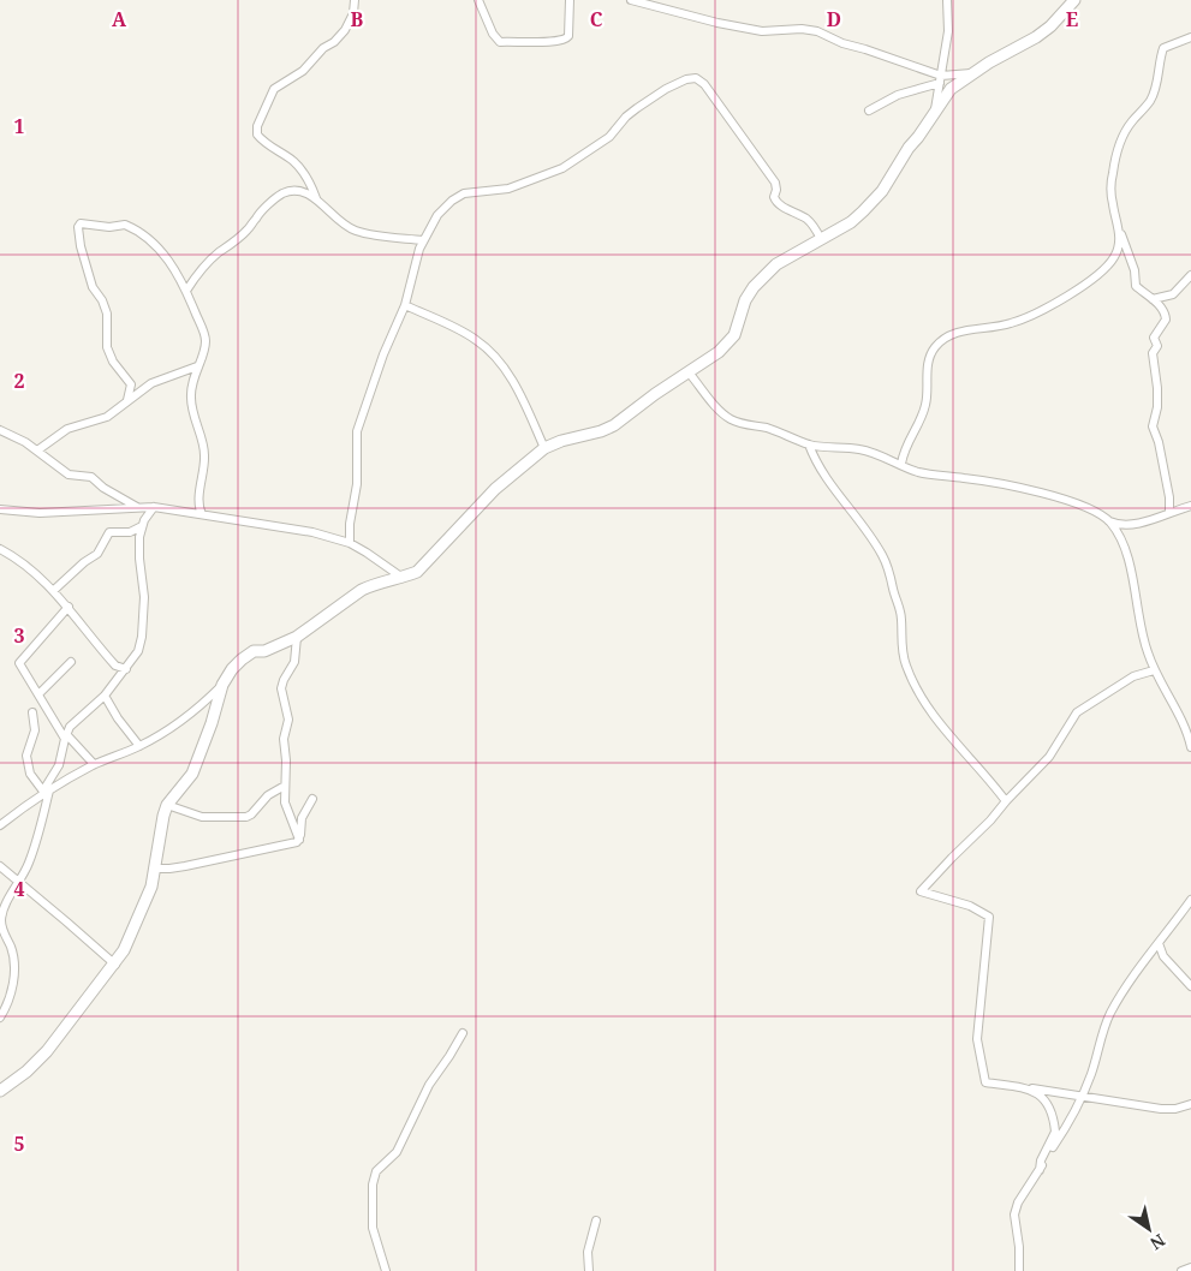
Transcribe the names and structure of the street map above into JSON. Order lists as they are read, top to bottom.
{
  "north": "bottom right",
  "grid": {
    "columns": [
      "A",
      "B",
      "C",
      "D",
      "E"
    ],
    "rows": [
      "1",
      "2",
      "3",
      "4",
      "5"
    ]
  }
}
